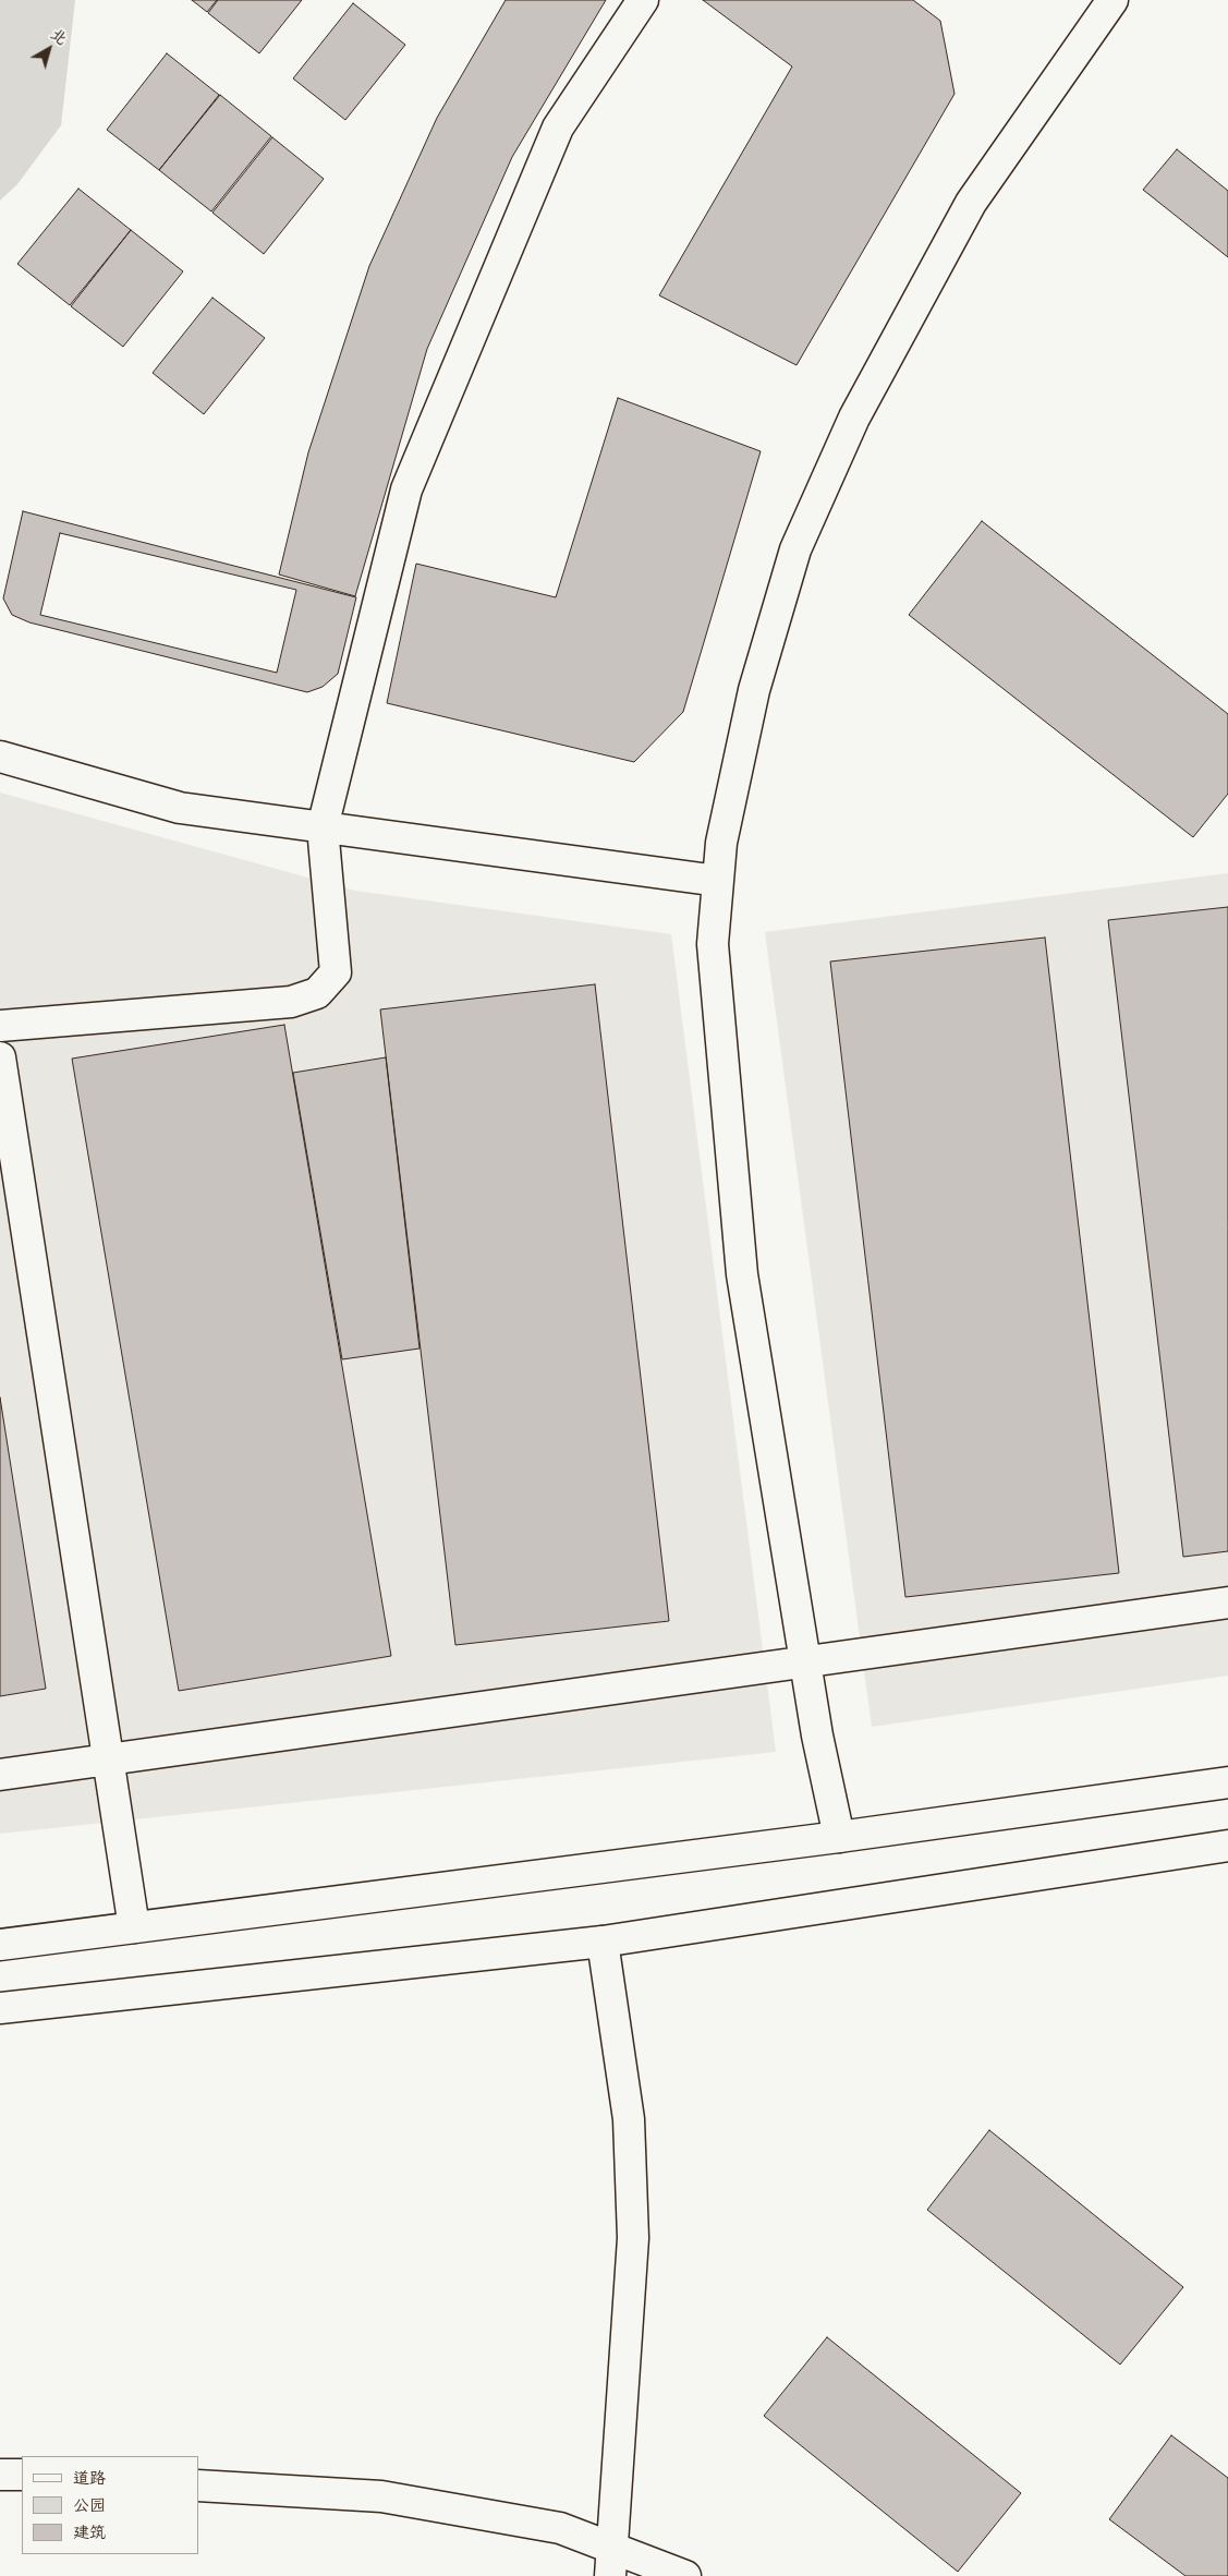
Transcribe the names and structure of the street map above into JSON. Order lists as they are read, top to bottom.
{
  "legend": ["道路", "公园", "建筑"],
  "north": "top right"
}
